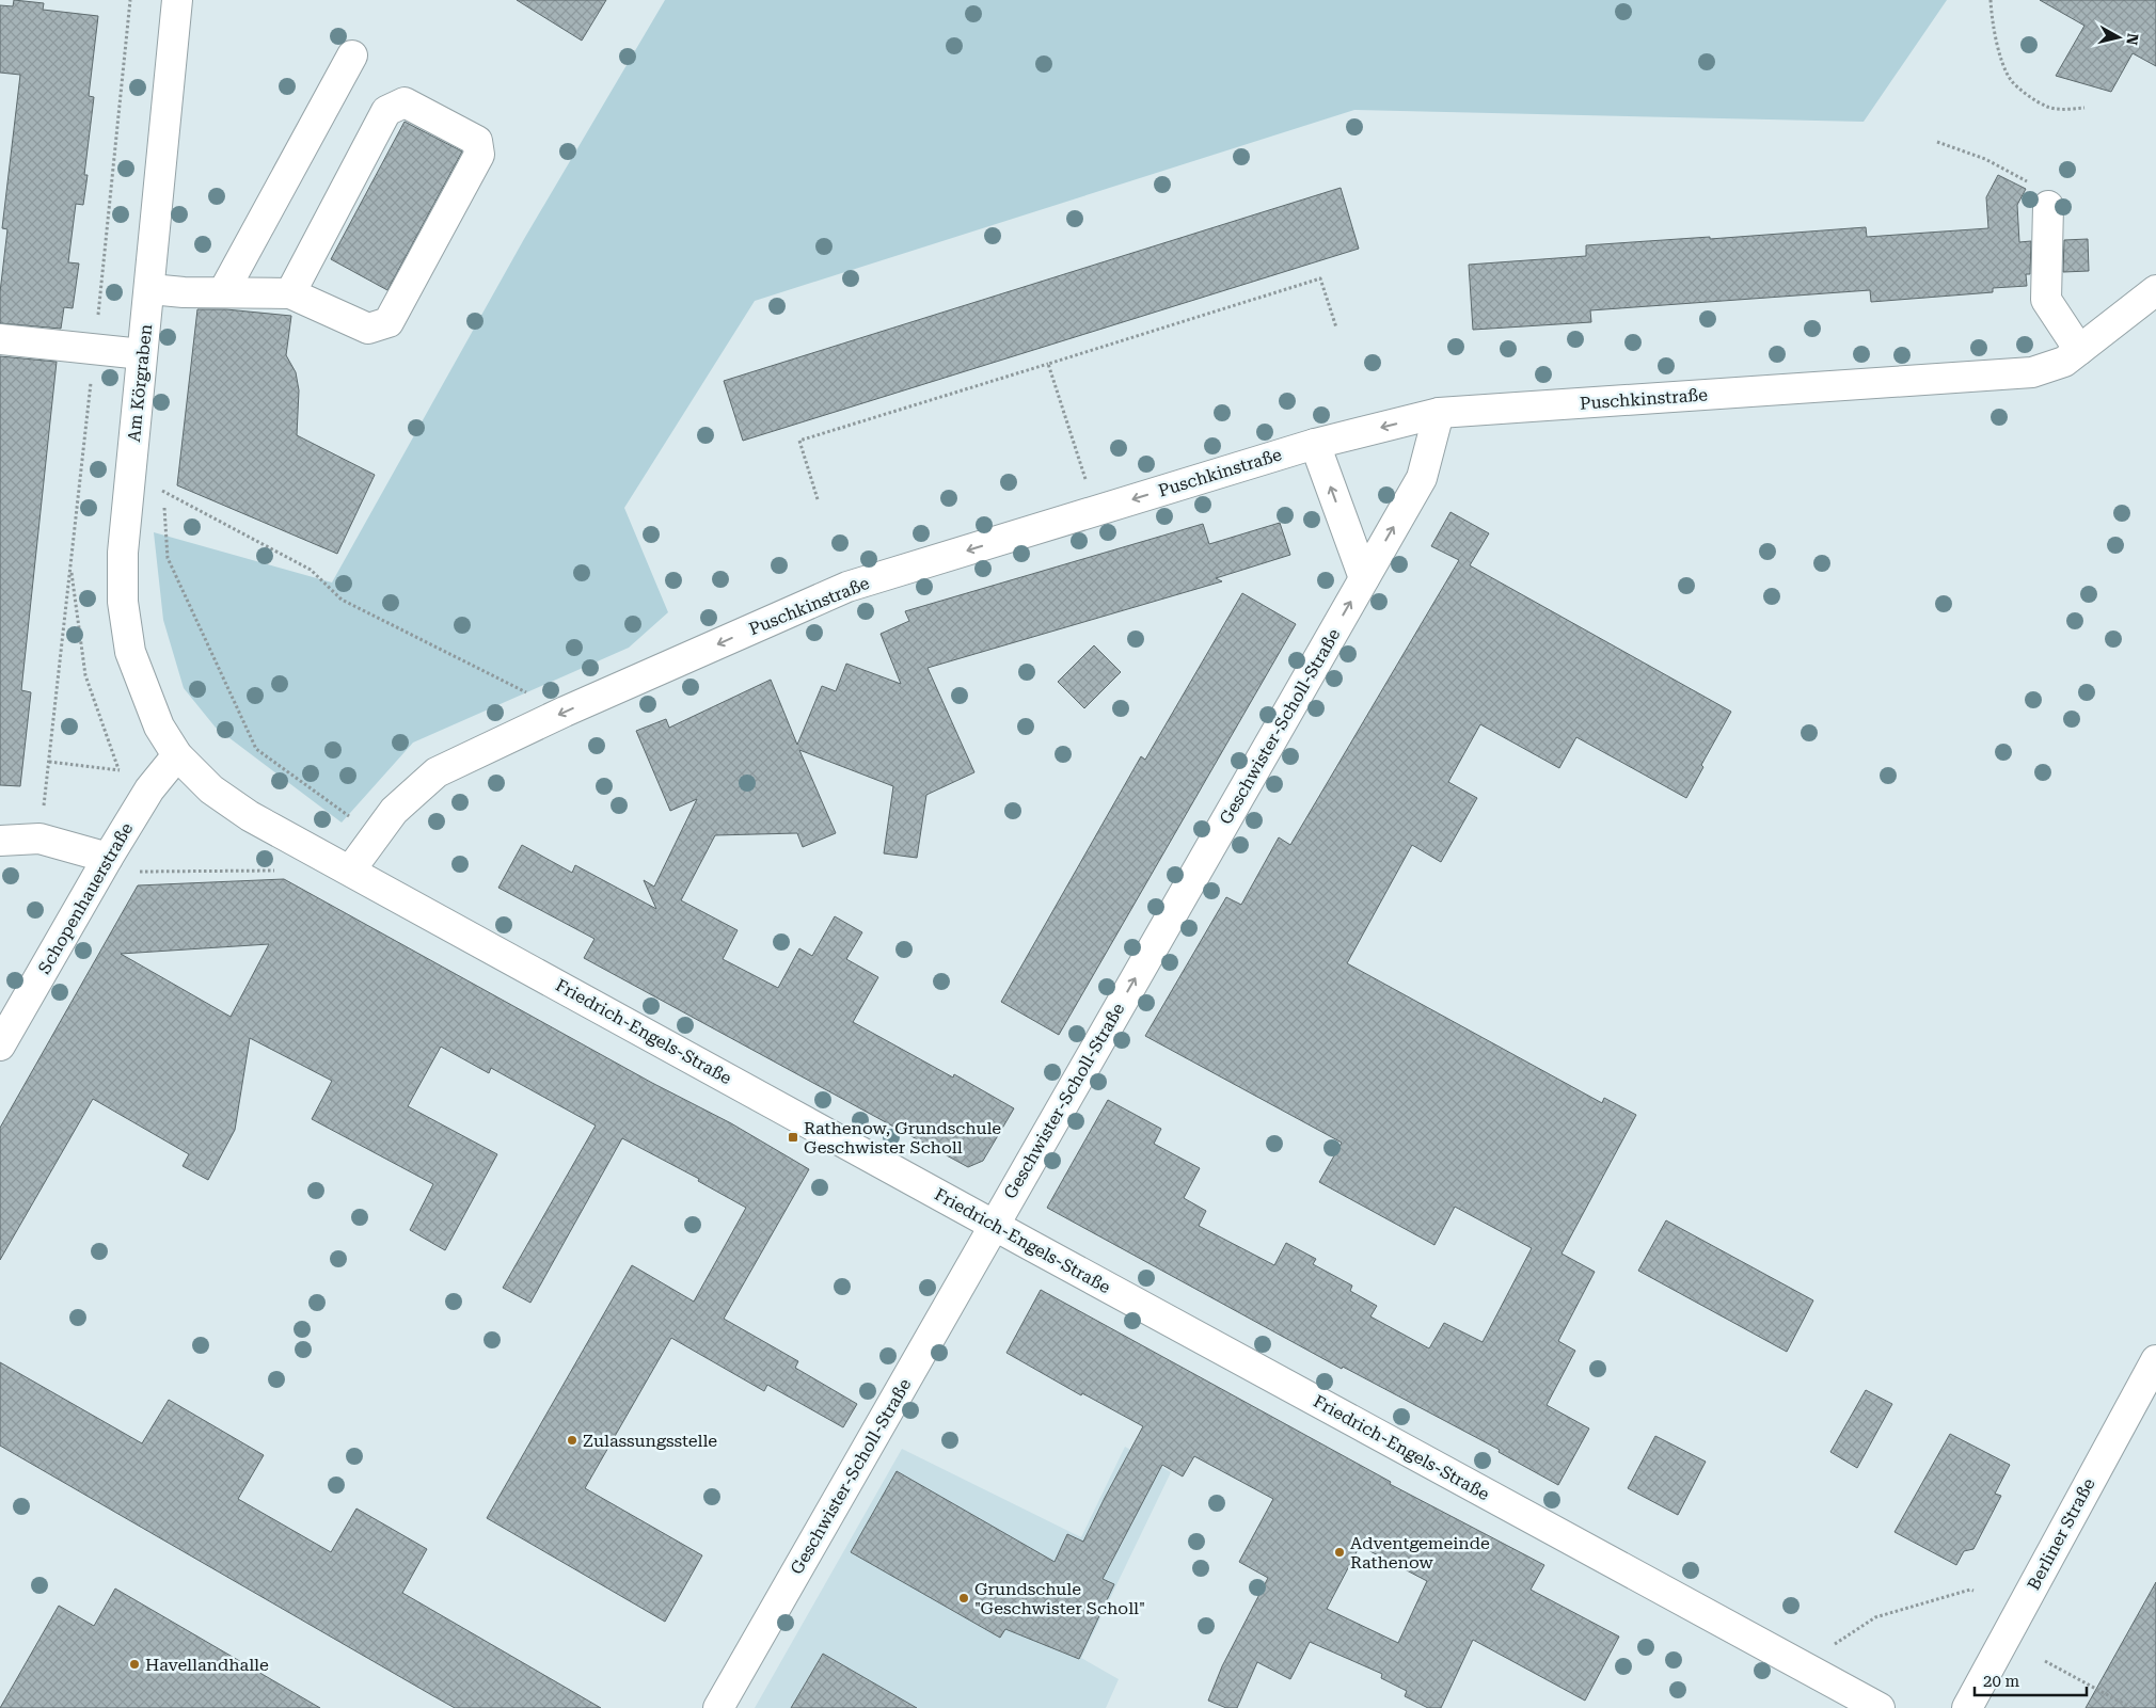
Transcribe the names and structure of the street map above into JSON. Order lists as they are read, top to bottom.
{
  "streets": {
    "street": [
      "Am Körgraben",
      "Puschkinstraße",
      "Geschwister-Scholl-Straße",
      "Schopenhauerstraße",
      "Friedrich-Engels-Straße",
      "Berliner Straße"
    ]
  },
  "crossings": [
    ["Am Körgraben", "Schopenhauerstraße"],
    ["Am Körgraben", "Friedrich-Engels-Straße"],
    ["Puschkinstraße", "Geschwister-Scholl-Straße"],
    ["Puschkinstraße", "Friedrich-Engels-Straße"],
    ["Geschwister-Scholl-Straße", "Friedrich-Engels-Straße"],
    ["Schopenhauerstraße", "Friedrich-Engels-Straße"]
  ],
  "one_way": ["Puschkinstraße", "Geschwister-Scholl-Straße"],
  "places": {
    "transit": ["Rathenow, Grundschule Geschwister Scholl"],
    "other": [
      "Zulassungsstelle",
      "Adventgemeinde Rathenow",
      "Grundschule \"Geschwister Scholl\"",
      "Havellandhalle"
    ]
  },
  "scale_bar": "20 m",
  "north": "right"
}
